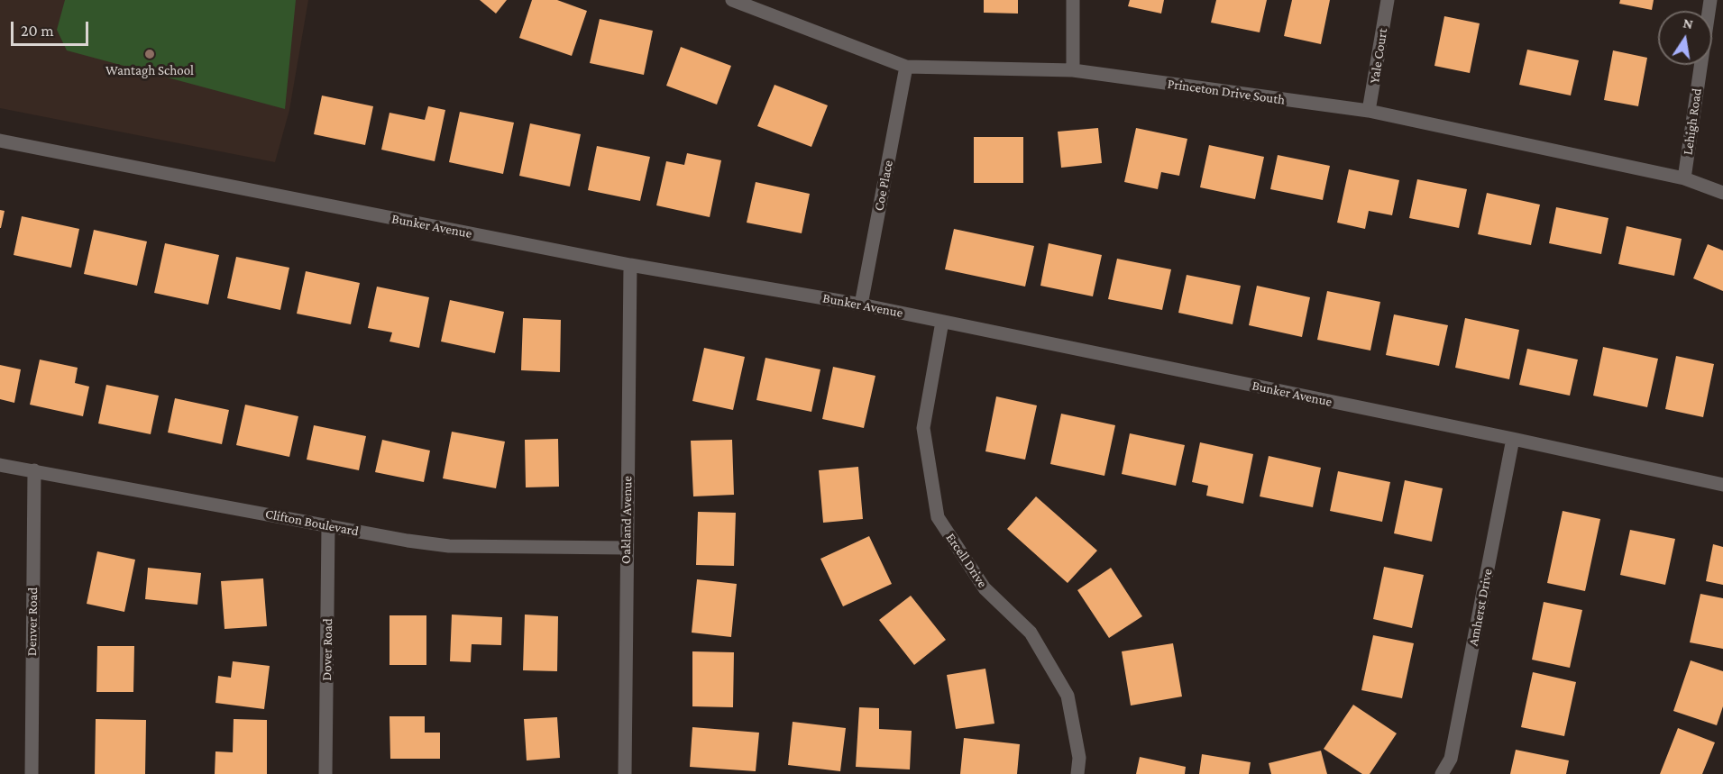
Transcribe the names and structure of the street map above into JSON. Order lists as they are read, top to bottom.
{
  "streets": {
    "street": [
      "Yale Court",
      "Princeton Drive South",
      "Lehigh Road",
      "Coe Place",
      "Bunker Avenue",
      "Oakland Avenue",
      "Clifton Boulevard",
      "Ercell Drive",
      "Amherst Drive",
      "Denver Road",
      "Dover Road"
    ]
  },
  "crossings": [
    ["Yale Court", "Princeton Drive South"],
    ["Princeton Drive South", "Lehigh Road"],
    ["Princeton Drive South", "Coe Place"],
    ["Coe Place", "Bunker Avenue"],
    ["Bunker Avenue", "Oakland Avenue"],
    ["Bunker Avenue", "Ercell Drive"],
    ["Bunker Avenue", "Amherst Drive"],
    ["Oakland Avenue", "Clifton Boulevard"],
    ["Clifton Boulevard", "Denver Road"],
    ["Clifton Boulevard", "Dover Road"]
  ],
  "places": ["Wantagh School"],
  "scale_bar": "20 m",
  "north": "top"
}
